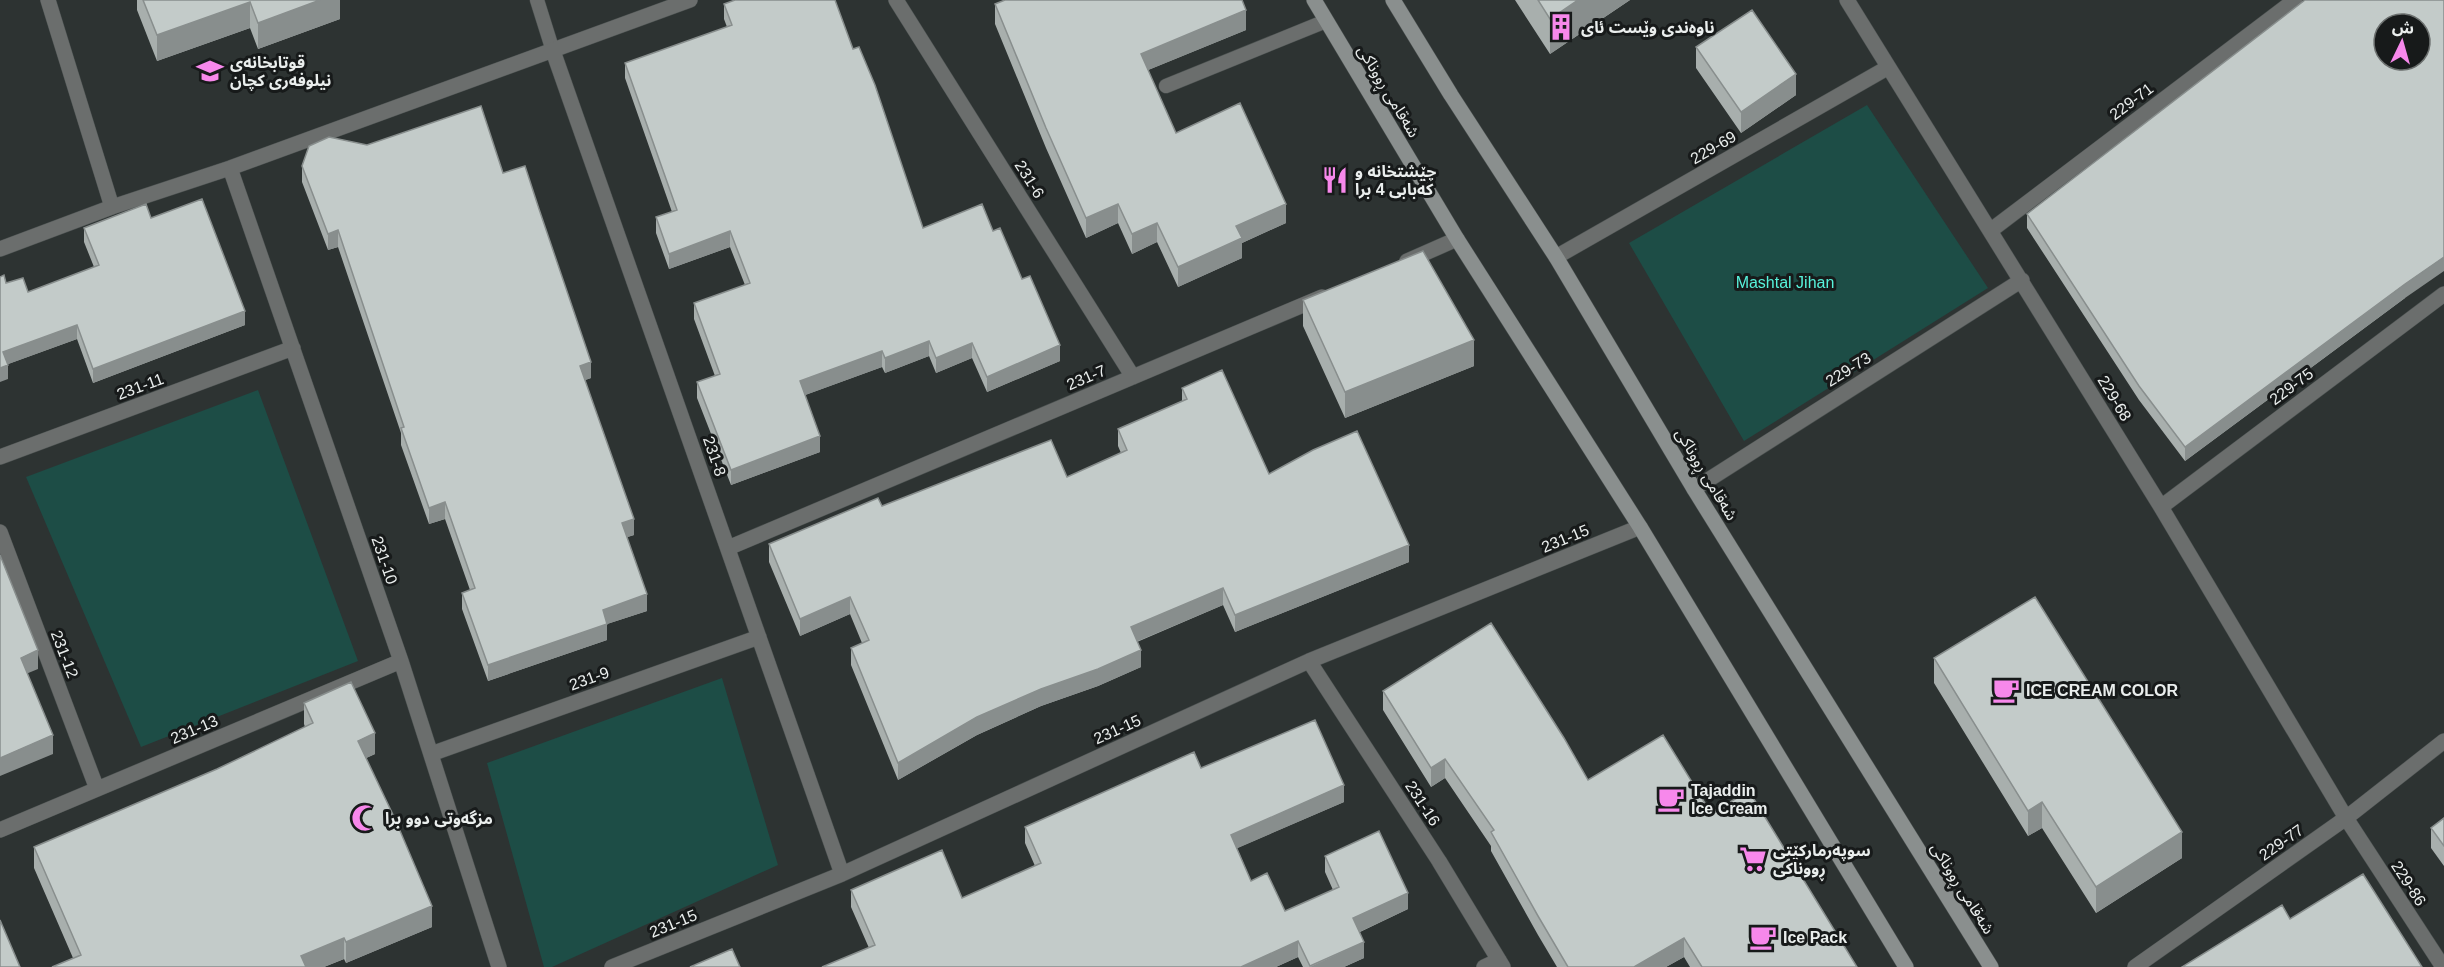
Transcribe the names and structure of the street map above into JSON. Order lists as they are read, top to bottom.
{
  "streets": {
    "main road": ["شەقامی ڕووناکی"],
    "street": [
      "229-71",
      "229-69",
      "231-6",
      "229-73",
      "231-7",
      "231-11",
      "229-75",
      "229-68",
      "231-8",
      "231-15",
      "231-10",
      "231-12",
      "231-9",
      "231-13",
      "231-16",
      "229-77",
      "229-86"
    ]
  },
  "crossings": [
    ["شەقامی ڕووناکی", "229-69"],
    ["شەقامی ڕووناکی", "229-73"],
    ["شەقامی ڕووناکی", "231-15"],
    ["229-71", "229-68"],
    ["229-69", "229-68"],
    ["231-6", "231-7"],
    ["229-73", "229-68"],
    ["231-7", "231-8"],
    ["231-11", "231-10"],
    ["229-75", "229-68"],
    ["229-68", "229-77"],
    ["229-68", "229-86"],
    ["231-8", "231-15"],
    ["231-8", "231-9"],
    ["231-15", "231-16"],
    ["231-10", "231-9"],
    ["231-10", "231-13"],
    ["231-12", "231-13"],
    ["229-77", "229-86"]
  ],
  "parks": ["Mashtal Jihan"],
  "places": {
    "building": ["ناوەندی وێست ئای"],
    "school or university": ["قوتابخانەی نیلوفەری کچان"],
    "restaurant": ["چێشتخانە و کەبابی 4 برا"],
    "cafe": ["ICE CREAM COLOR", "Tajaddin Ice Cream", "Ice Pack"],
    "mosque": ["مزگەوتی دوو برا"],
    "supermarket": ["سوپەرمارکێتی ڕووناکی"]
  },
  "north": "top"
}
